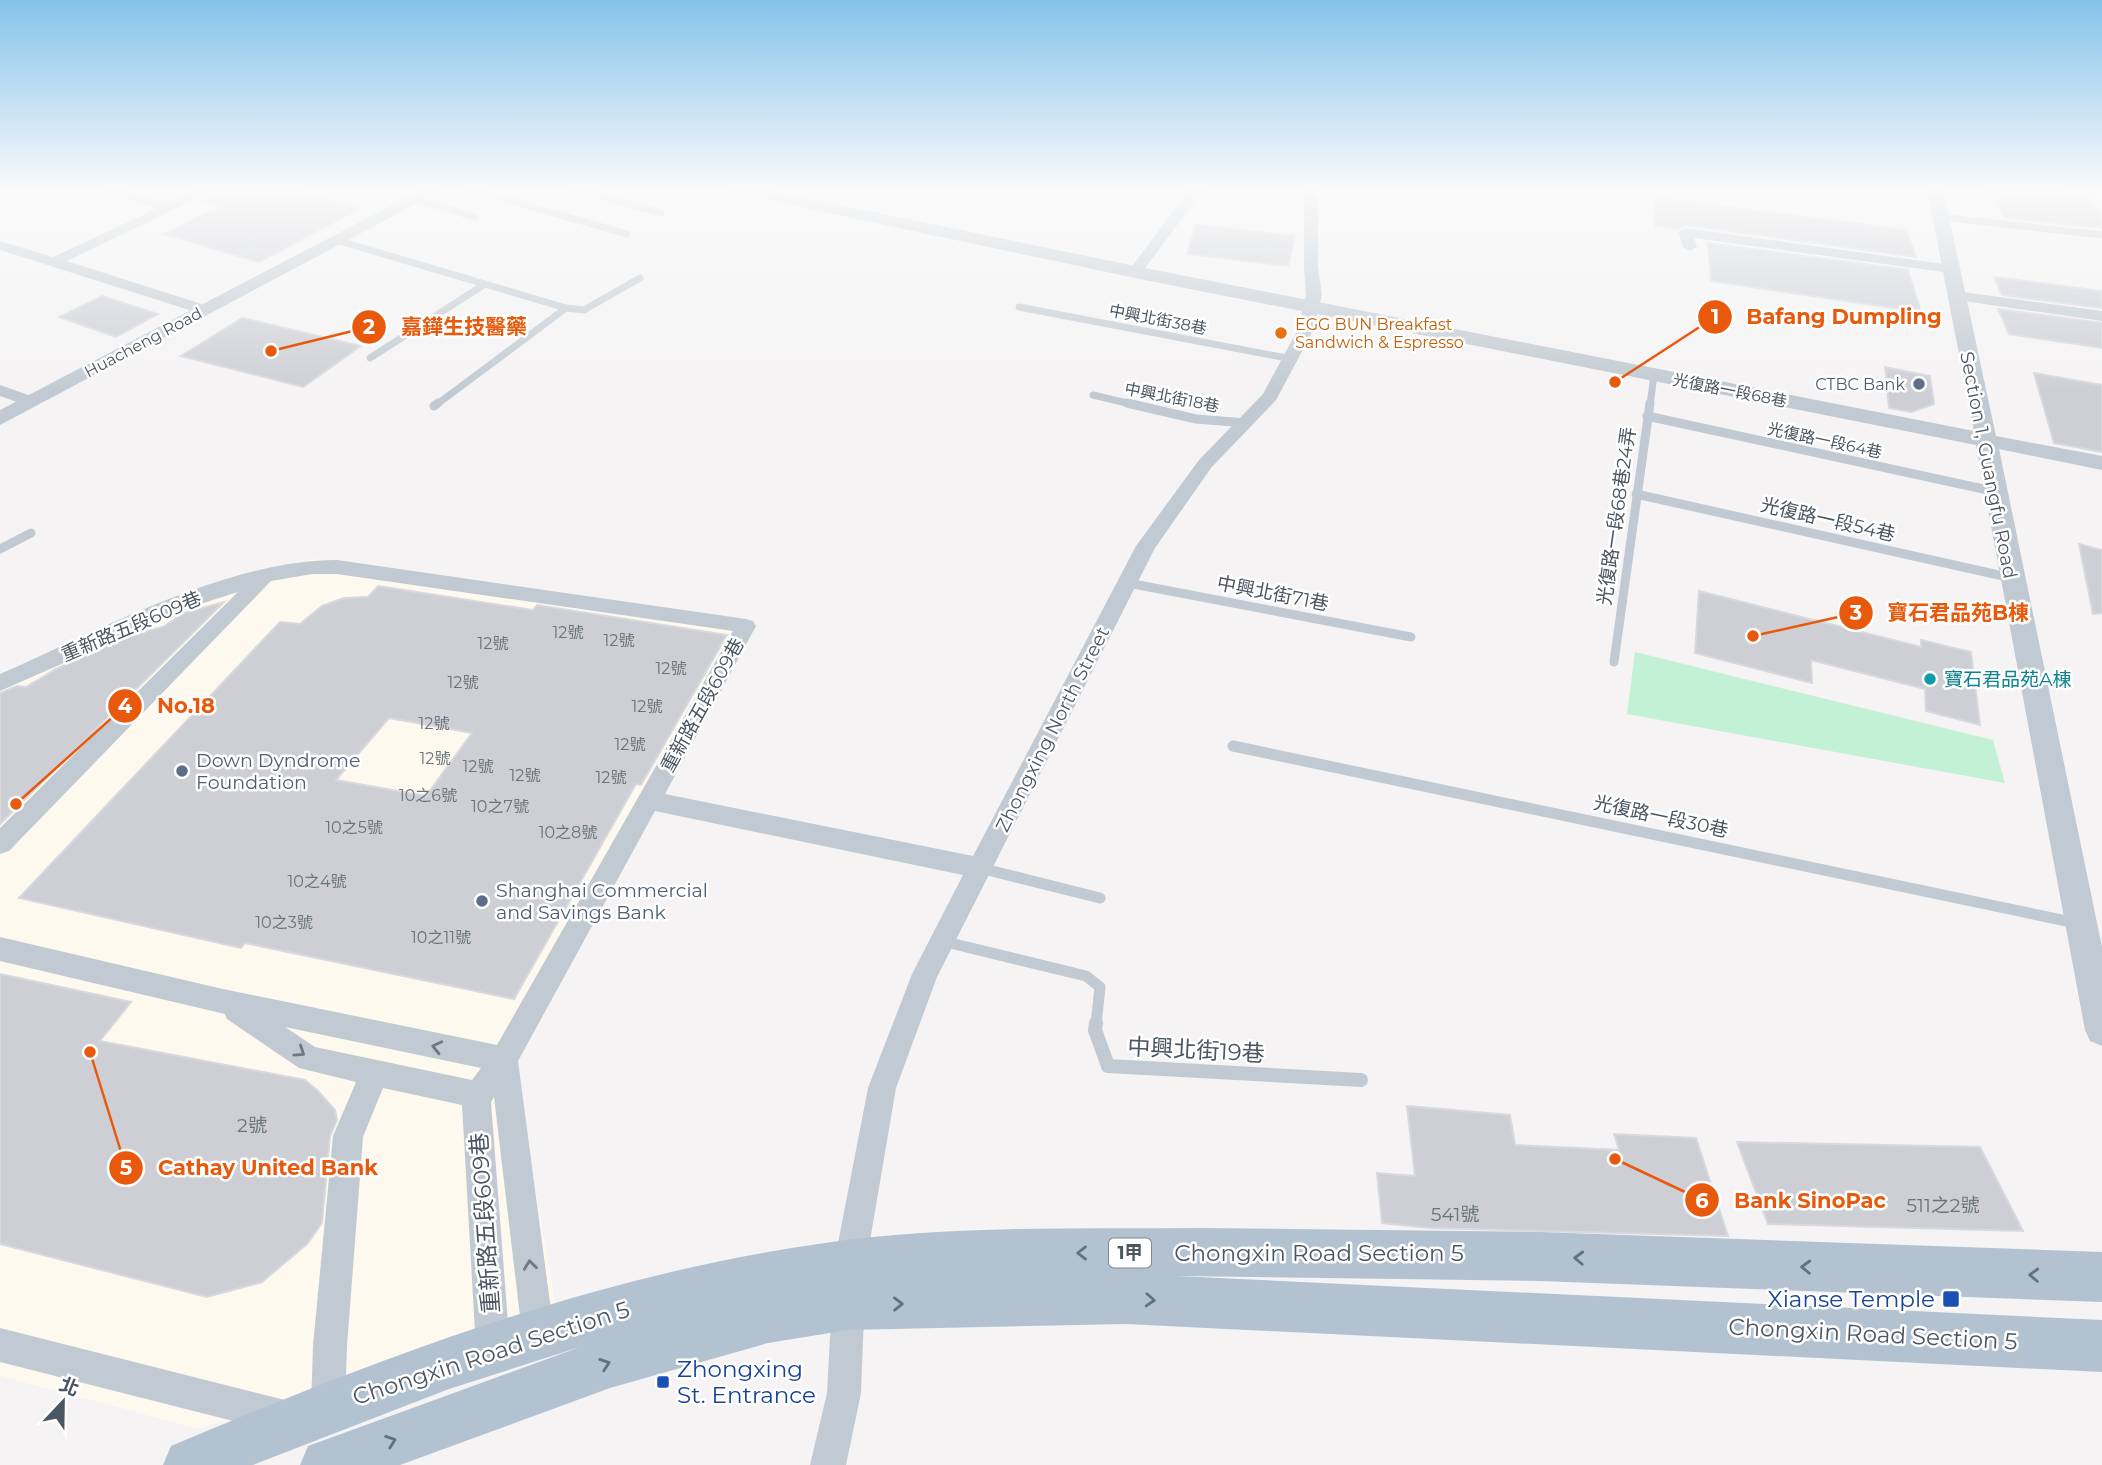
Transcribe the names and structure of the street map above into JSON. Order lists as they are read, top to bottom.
{
  "streets": {
    "main road": ["1甲", "Chongxin Road Section 5"],
    "street": [
      "Huacheng Road",
      "光復路一段68巷",
      "Section 1, Guangfu Road",
      "重新路五段609巷",
      "Zhongxing North Street"
    ],
    "lane": [
      "中興北街38巷",
      "中興北街18巷",
      "光復路一段64巷",
      "光復路一段68巷24弄",
      "光復路一段54巷",
      "中興北街71巷",
      "光復路一段30巷",
      "中興北街19巷"
    ]
  },
  "crossings": [
    ["中興北街38巷", "Zhongxing North Street"],
    ["光復路一段68巷", "Section 1, Guangfu Road"],
    ["光復路一段68巷", "光復路一段68巷24弄"],
    ["光復路一段68巷", "Zhongxing North Street"],
    ["中興北街18巷", "Zhongxing North Street"],
    ["光復路一段64巷", "Section 1, Guangfu Road"],
    ["光復路一段64巷", "光復路一段68巷24弄"],
    ["Section 1, Guangfu Road", "光復路一段54巷"],
    ["Section 1, Guangfu Road", "光復路一段30巷"],
    ["光復路一段68巷24弄", "光復路一段54巷"],
    ["中興北街71巷", "Zhongxing North Street"],
    ["重新路五段609巷", "Chongxin Road Section 5"],
    ["Zhongxing North Street", "中興北街19巷"],
    ["Zhongxing North Street", "Chongxin Road Section 5"]
  ],
  "places": {
    "other": [
      "EGG BUN Breakfast Sandwich & Espresso",
      "嘉鏵生技醫藥",
      "Bafang Dumpling",
      "CTBC Bank",
      "寶石君品苑B棟",
      "寶石君品苑A棟",
      "Down Dyndrome Foundation",
      "No.18",
      "Shanghai Commercial and Savings Bank",
      "Cathay United Bank",
      "Bank SinoPac"
    ],
    "transit": ["Xianse Temple", "Zhongxing St. Entrance"]
  },
  "house_numbers": [
    "12號",
    "12號",
    "12號",
    "12號",
    "12號",
    "12號",
    "12號",
    "12號",
    "12號",
    "12號",
    "12號",
    "12號",
    "10之6號",
    "10之7號",
    "10之5號",
    "10之8號",
    "10之4號",
    "10之3號",
    "10之11號",
    "2號",
    "511之2號",
    "541號"
  ],
  "north": "top"
}
